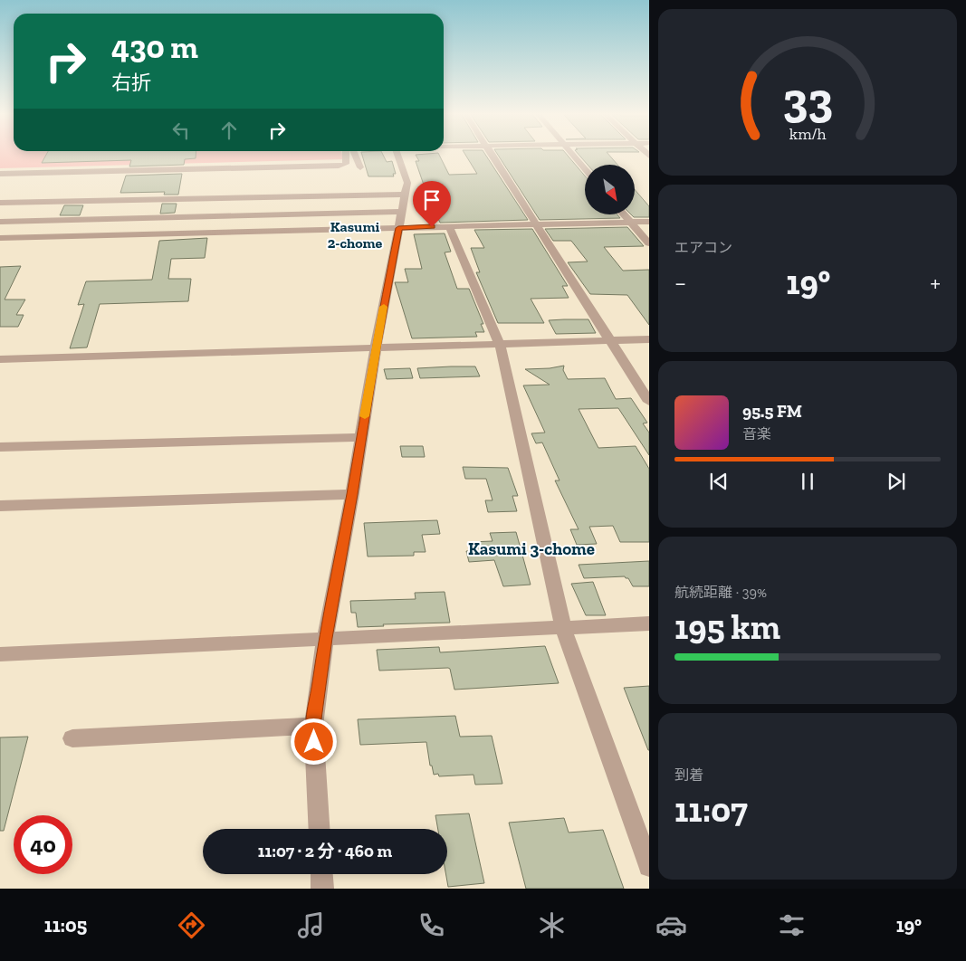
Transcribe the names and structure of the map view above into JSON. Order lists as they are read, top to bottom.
{
  "districts": ["Kasumi 2-chome", "Kasumi 3-chome"],
  "north": "bottom right",
  "page": {
    "turn": ["430 m", "右折"],
    "tile": [
      "エアコン",
      ["航続距離 · 39%", "195 km"],
      ["到着", "11:07"]
    ],
    "heat": ["−", "19°", "+"],
    "song": ["95.5 FM", "音楽"],
    "limit": "40",
    "trip": "11:07 · 2 分 · 460 m",
    "tabs": ["11:05", "19°"],
    "gauge": ["33", "km/h"]
  }
}
